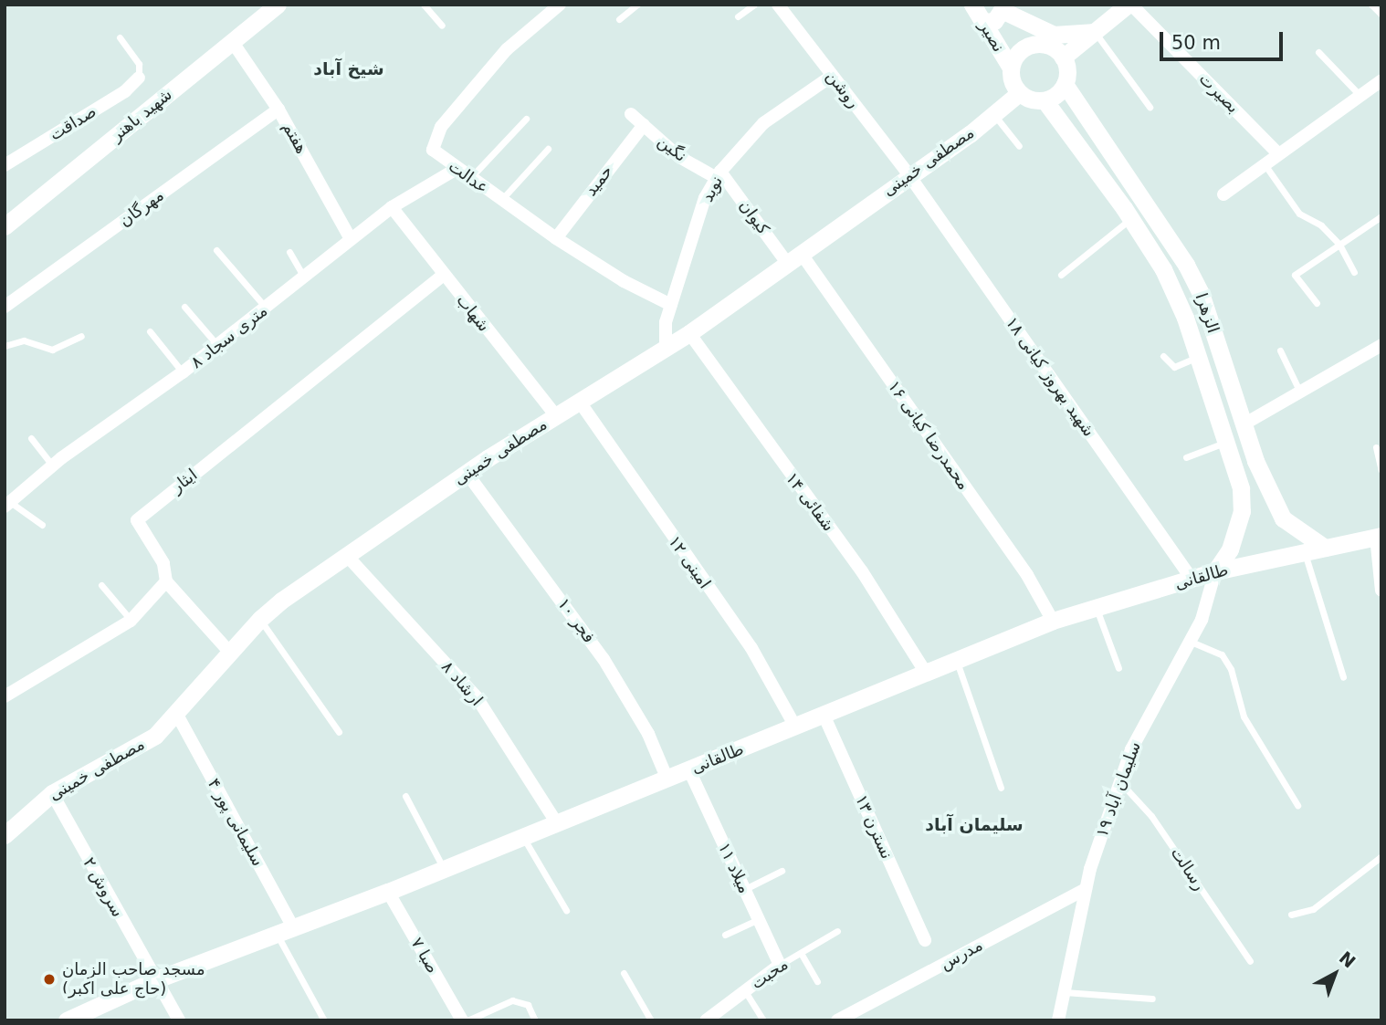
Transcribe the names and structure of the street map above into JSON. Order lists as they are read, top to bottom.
{
  "streets": {
    "street": [
      "نصیر",
      "روشن",
      "بصیرت",
      "شهید باهنر",
      "صداقت",
      "هفتم",
      "نگین",
      "مصطفی خمینی",
      "عدالت",
      "حمید",
      "نوید",
      "مهرگان",
      "کیوان",
      "شهاب",
      "الزهرا",
      "۸ متری سجاد",
      "شهید بهروز کیانی ۱۸",
      "محمدرضا کیانی ۱۶",
      "ایثار",
      "شفائی ۱۴",
      "امینی ۱۲",
      "طالقانی",
      "فجر ۱۰",
      "ارشاد ۸",
      "سلیمان آباد ۱۹",
      "سلیمانی پور ۴",
      "نسترن ۱۳",
      "میلاد ۱۱",
      "سروش ۲",
      "مدرس",
      "صبا ۷",
      "محبت"
    ],
    "lane": ["رسالت"]
  },
  "crossings": [
    ["نصیر", "مصطفی خمینی"],
    ["نصیر", "الزهرا"],
    ["روشن", "مصطفی خمینی"],
    ["روشن", "نوید"],
    ["روشن", "شهید بهروز کیانی ۱۸"],
    ["شهید باهنر", "هفتم"],
    ["هفتم", "مهرگان"],
    ["هفتم", "۸ متری سجاد"],
    ["نگین", "حمید"],
    ["نگین", "نوید"],
    ["نگین", "کیوان"],
    ["مصطفی خمینی", "نوید"],
    ["مصطفی خمینی", "کیوان"],
    ["مصطفی خمینی", "شهاب"],
    ["مصطفی خمینی", "الزهرا"],
    ["مصطفی خمینی", "شهید بهروز کیانی ۱۸"],
    ["مصطفی خمینی", "محمدرضا کیانی ۱۶"],
    ["مصطفی خمینی", "شفائی ۱۴"],
    ["مصطفی خمینی", "امینی ۱۲"],
    ["مصطفی خمینی", "فجر ۱۰"],
    ["مصطفی خمینی", "ارشاد ۸"],
    ["مصطفی خمینی", "سلیمانی پور ۴"],
    ["مصطفی خمینی", "سروش ۲"],
    ["عدالت", "حمید"],
    ["عدالت", "نوید"],
    ["عدالت", "۸ متری سجاد"],
    ["نوید", "کیوان"],
    ["کیوان", "محمدرضا کیانی ۱۶"],
    ["شهاب", "۸ متری سجاد"],
    ["شهاب", "ایثار"],
    ["الزهرا", "طالقانی"],
    ["الزهرا", "سلیمان آباد ۱۹"],
    ["شهید بهروز کیانی ۱۸", "طالقانی"],
    ["محمدرضا کیانی ۱۶", "طالقانی"],
    ["شفائی ۱۴", "طالقانی"],
    ["امینی ۱۲", "طالقانی"],
    ["طالقانی", "فجر ۱۰"],
    ["طالقانی", "ارشاد ۸"],
    ["طالقانی", "سلیمان آباد ۱۹"],
    ["طالقانی", "سلیمانی پور ۴"],
    ["طالقانی", "نسترن ۱۳"],
    ["طالقانی", "میلاد ۱۱"],
    ["طالقانی", "سروش ۲"],
    ["طالقانی", "صبا ۷"],
    ["سلیمان آباد ۱۹", "رسالت"],
    ["سلیمان آباد ۱۹", "مدرس"],
    ["میلاد ۱۱", "محبت"]
  ],
  "districts": ["شیخ آباد", "سلیمان آباد"],
  "places": ["مسجد صاحب الزمان (حاج علی اکبر)"],
  "scale_bar": "50 m",
  "north": "top right"
}
